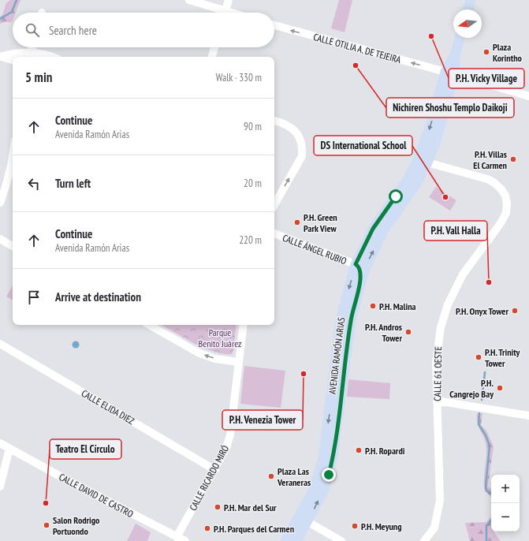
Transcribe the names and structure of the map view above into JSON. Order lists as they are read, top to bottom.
{
  "streets": {
    "main road": ["AVENIDA RAMÓN ARIAS"],
    "street": [
      "CALLE OTILIA A. DE TEJEIRA",
      "CALLE ÁNGEL RUBIO",
      "CALLE 61 OESTE",
      "CALLE ELIDA DIEZ",
      "CALLE RICARDO MIRÓ",
      "CALLE DAVID DE CASTRO"
    ]
  },
  "crossings": [
    ["CALLE OTILIA A. DE TEJEIRA", "AVENIDA RAMÓN ARIAS"],
    ["CALLE ÁNGEL RUBIO", "AVENIDA RAMÓN ARIAS"],
    ["AVENIDA RAMÓN ARIAS", "CALLE 61 OESTE"],
    ["CALLE ELIDA DIEZ", "CALLE RICARDO MIRÓ"],
    ["CALLE RICARDO MIRÓ", "CALLE DAVID DE CASTRO"]
  ],
  "one_way": ["CALLE OTILIA A. DE TEJEIRA"],
  "parks": ["Parque Benito Juárez"],
  "places": [
    "P.H. Vicky Village",
    "Plaza Korintho",
    "Nichiren Shoshu Templo Daikoji",
    "P.H. Villas El Carmen",
    "DS International School",
    "P.H. Green Park View",
    "P.H. Vall Halla",
    "P.H. Malina",
    "P.H. Onyx Tower",
    "P.H. Andros Tower",
    "P.H. Trinity Tower",
    "P.H. Venezia Tower",
    "P.H. Cangrejo Bay",
    "P.H. Ropardi",
    "Plaza Las Veraneras",
    "Teatro El Círculo",
    "P.H. Mar del Sur",
    "Salon Rodrigo Portuondo",
    "P.H. Meyung",
    "P.H. Parques del Carmen"
  ],
  "north": "left",
  "page": {
    "search": "Search here",
    "heading": ["5 min", "Walk · 330 m"],
    "list": [
      ["Continue", "Avenida Ramón Arias", "90 m"],
      ["Turn left", "20 m"],
      ["Continue", "Avenida Ramón Arias", "220 m"],
      "Arrive at destination"
    ],
    "map_buttons": ["+", "−"]
  }
}
